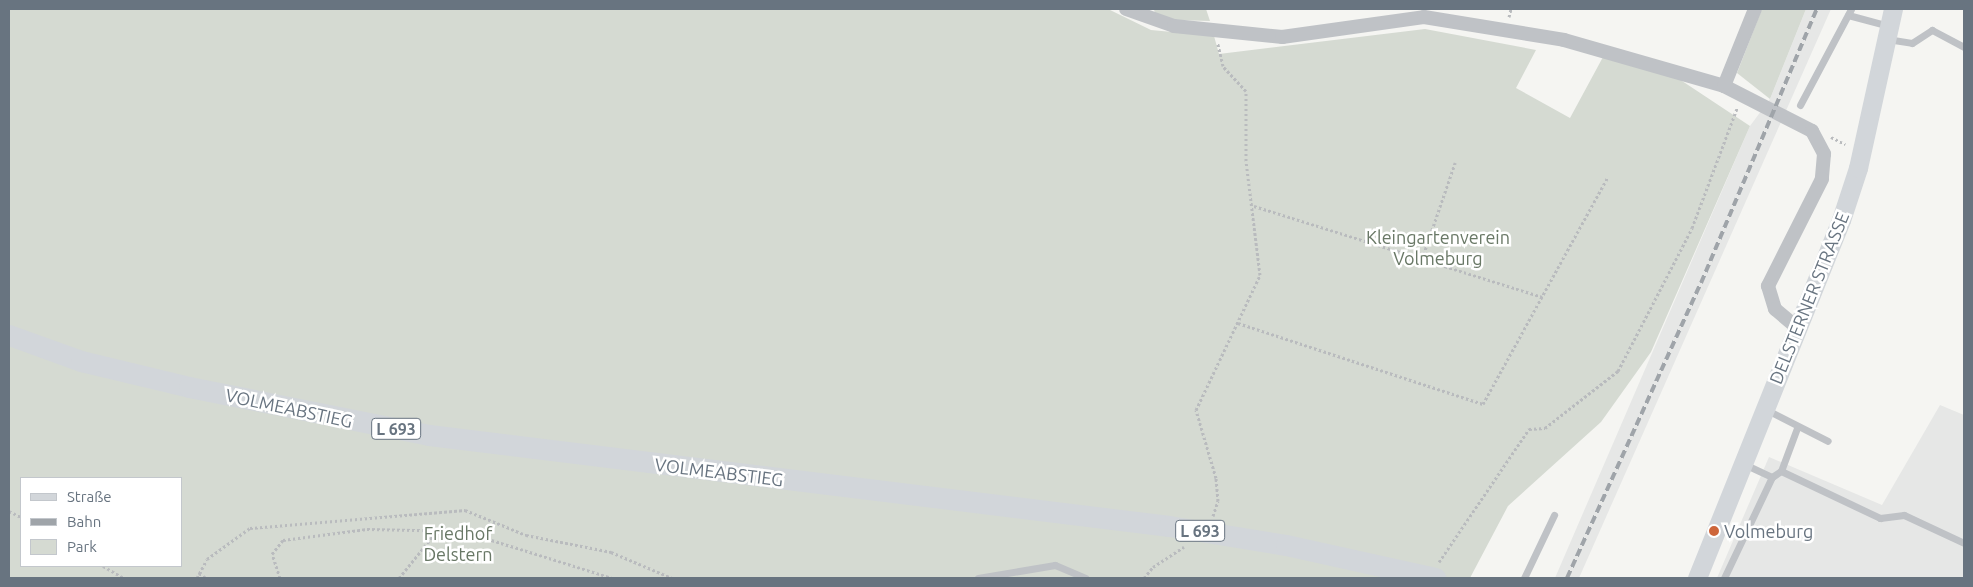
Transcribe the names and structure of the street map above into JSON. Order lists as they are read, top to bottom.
{
  "streets": {
    "main road": ["VOLMEABSTIEG", "L 693"],
    "street": ["DELSTERNER STRASSE"]
  },
  "parks": ["Kleingartenverein Volmeburg", "Friedhof Delstern"],
  "places": ["Volmeburg"],
  "legend": ["Straße", "Bahn", "Park"]
}
